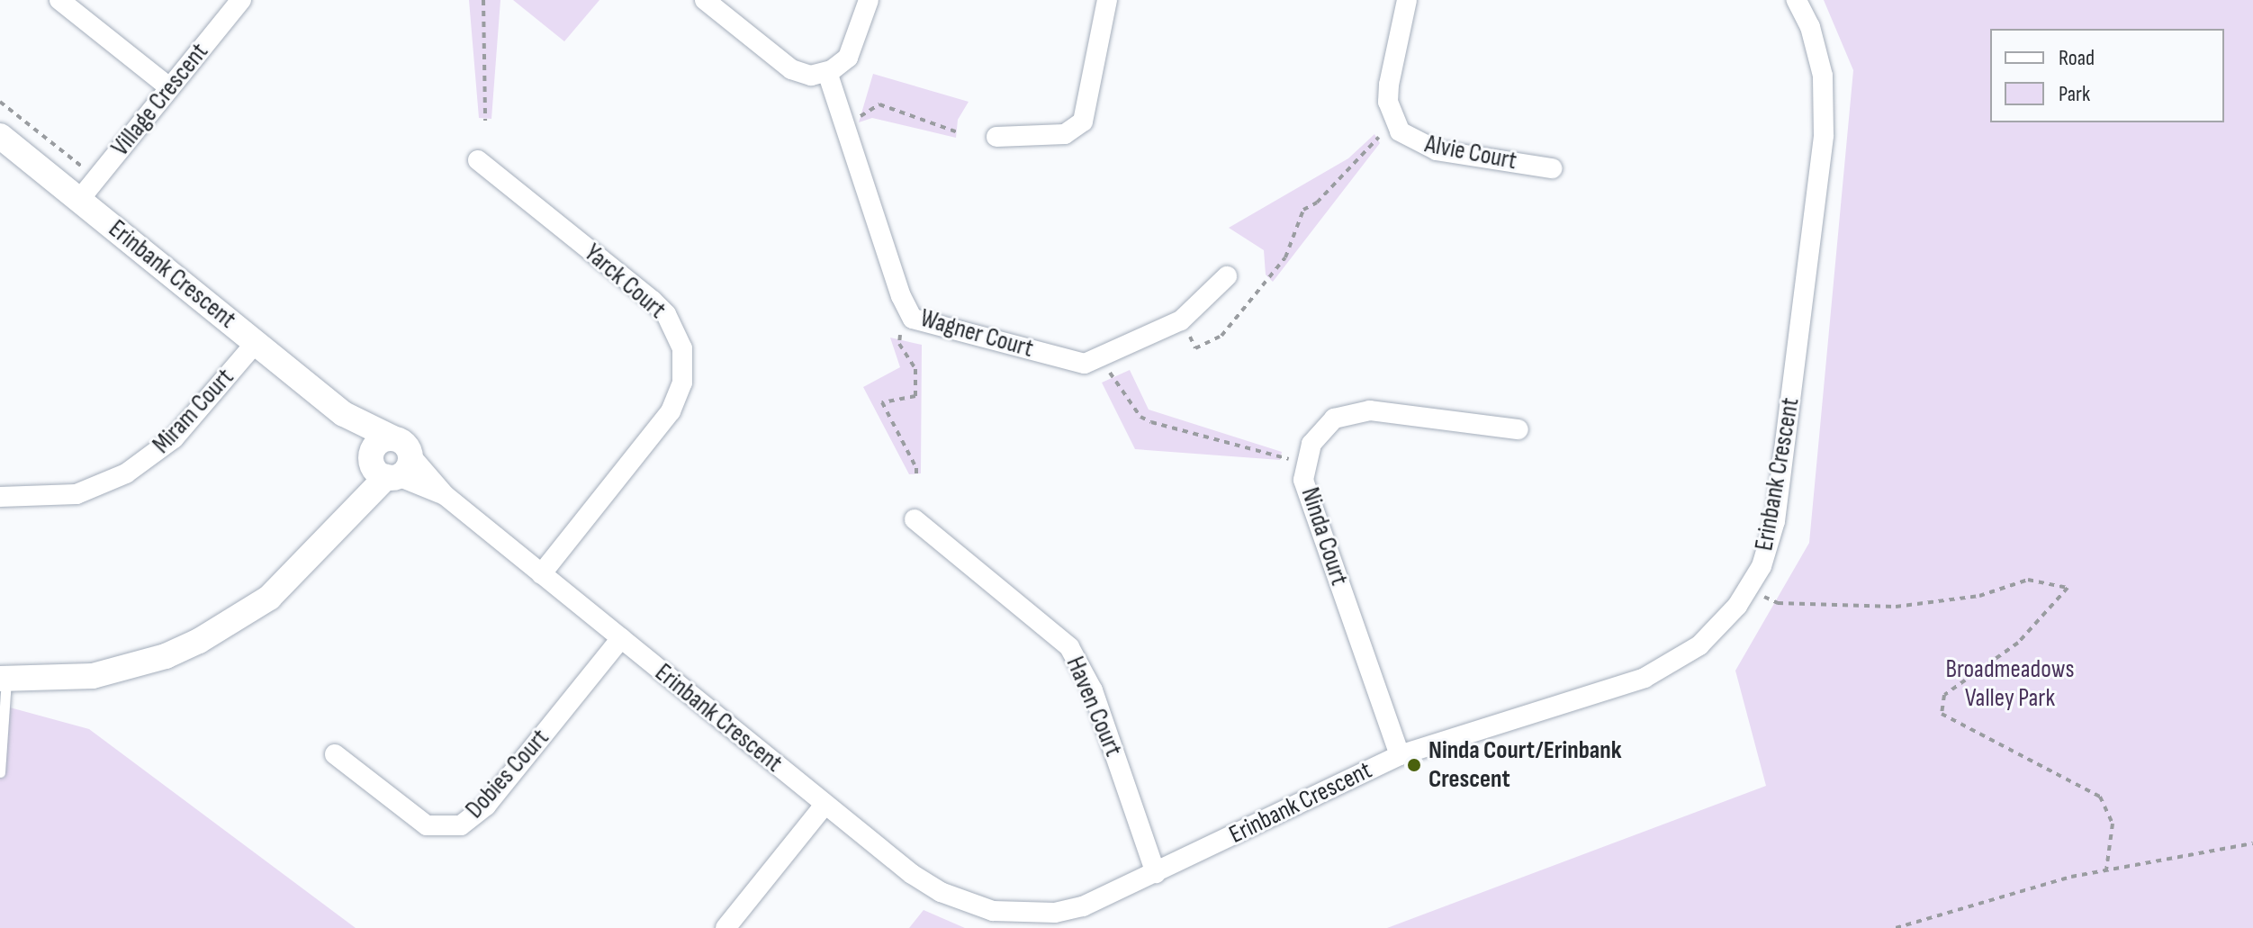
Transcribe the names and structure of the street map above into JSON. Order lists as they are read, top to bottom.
{
  "streets": {
    "street": [
      "Village Crescent",
      "Alvie Court",
      "Erinbank Crescent",
      "Yarck Court",
      "Wagner Court",
      "Miram Court",
      "Ninda Court",
      "Haven Court",
      "Dobies Court"
    ]
  },
  "crossings": [
    ["Village Crescent", "Erinbank Crescent"],
    ["Erinbank Crescent", "Yarck Court"],
    ["Erinbank Crescent", "Miram Court"],
    ["Erinbank Crescent", "Ninda Court"],
    ["Erinbank Crescent", "Haven Court"],
    ["Erinbank Crescent", "Dobies Court"]
  ],
  "parks": ["Broadmeadows Valley Park"],
  "places": ["Ninda Court/Erinbank Crescent"],
  "legend": ["Road", "Park"]
}
